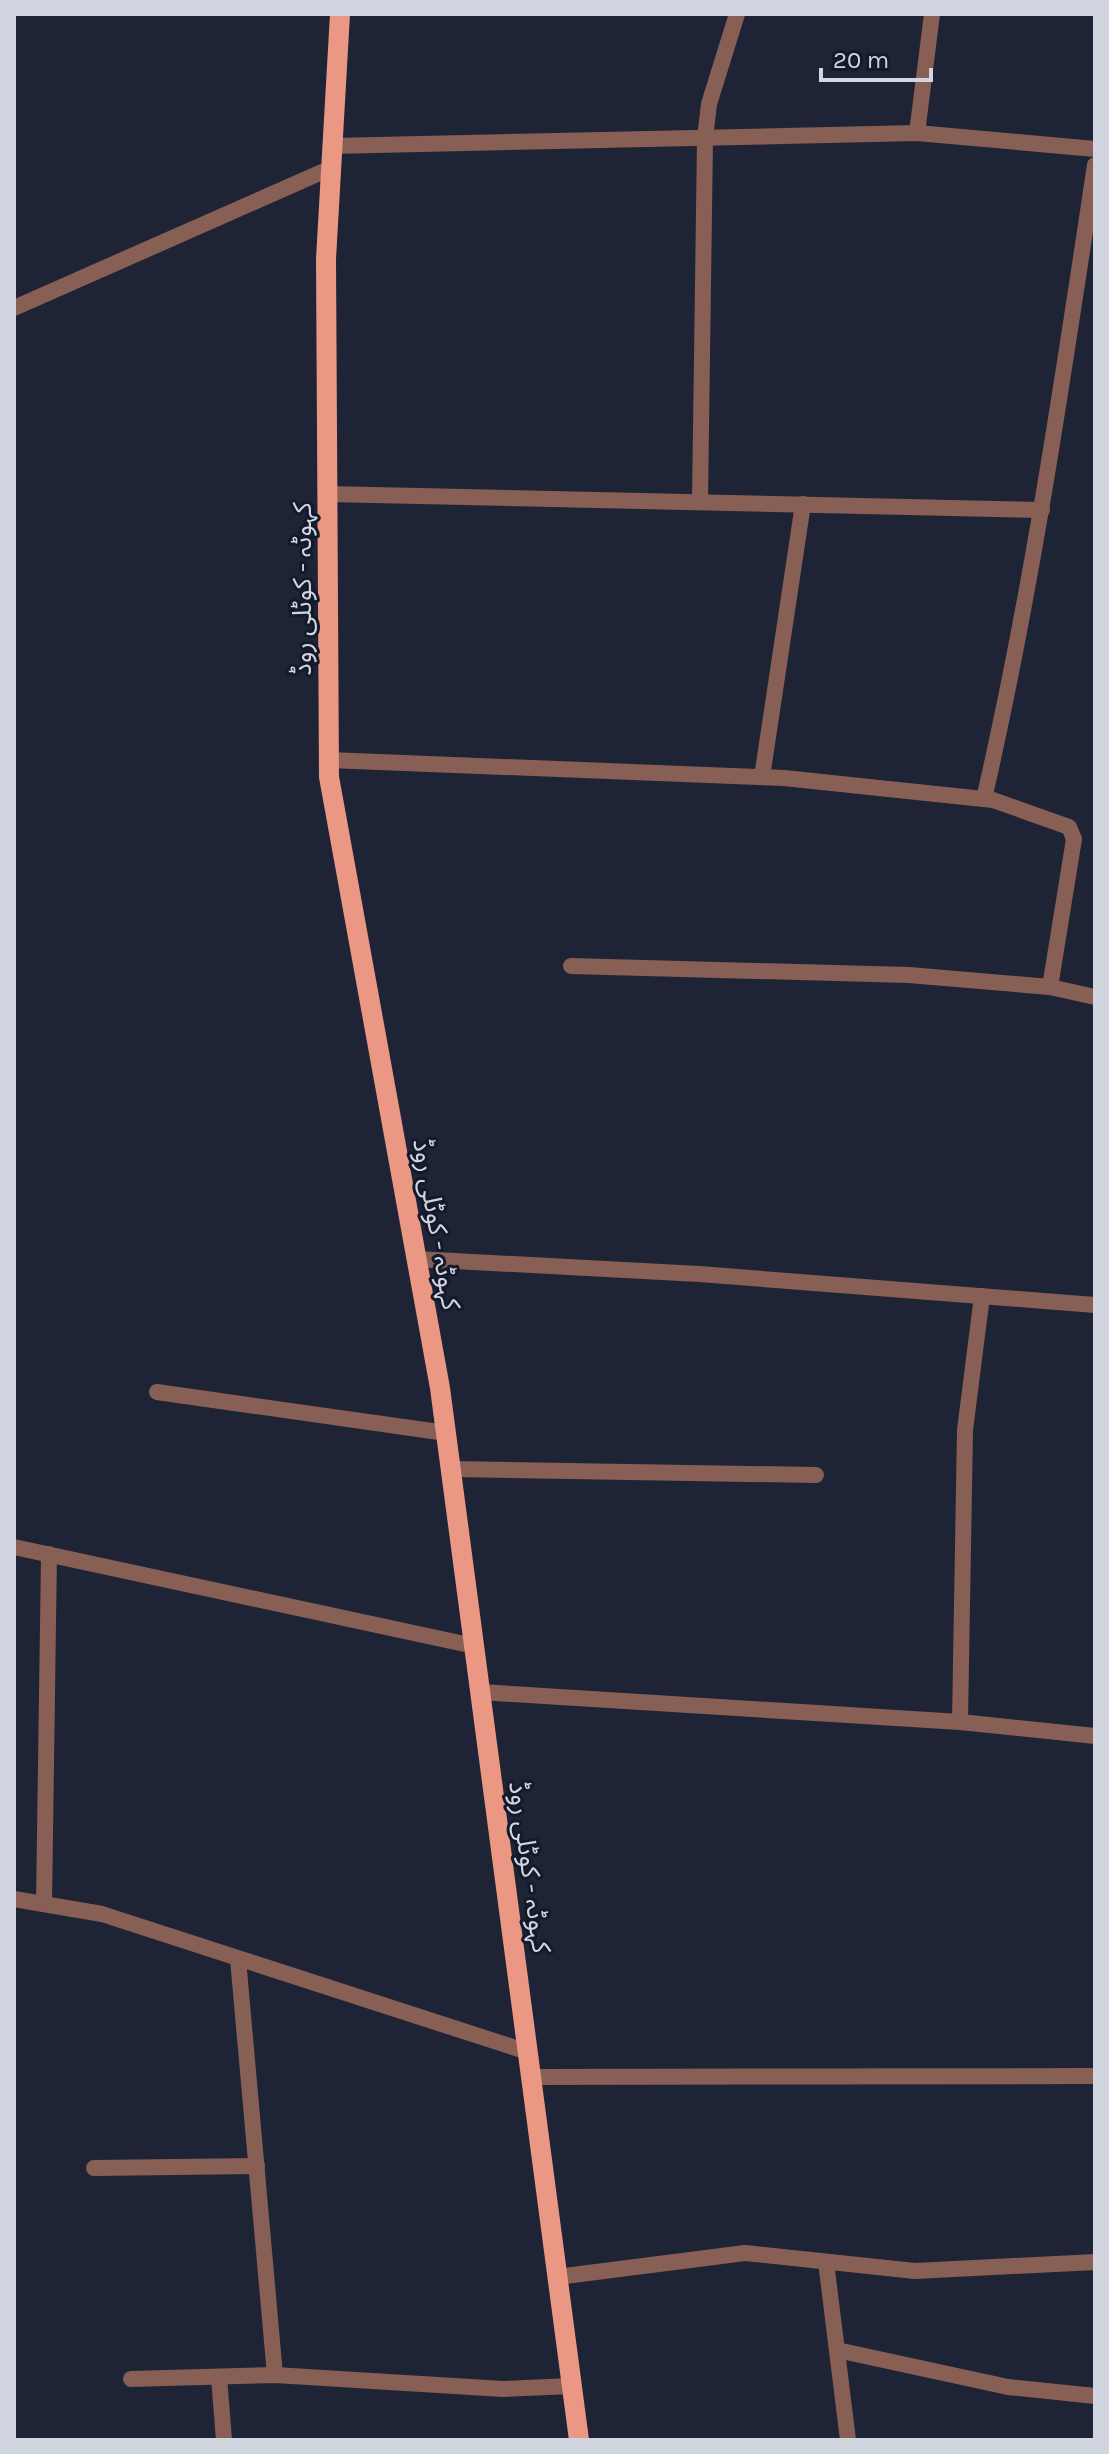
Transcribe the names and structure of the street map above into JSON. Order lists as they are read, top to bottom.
{
  "streets": {
    "main road": ["کہوٹہ - کوٹلی روڈ"]
  },
  "scale_bar": "20 m"
}
